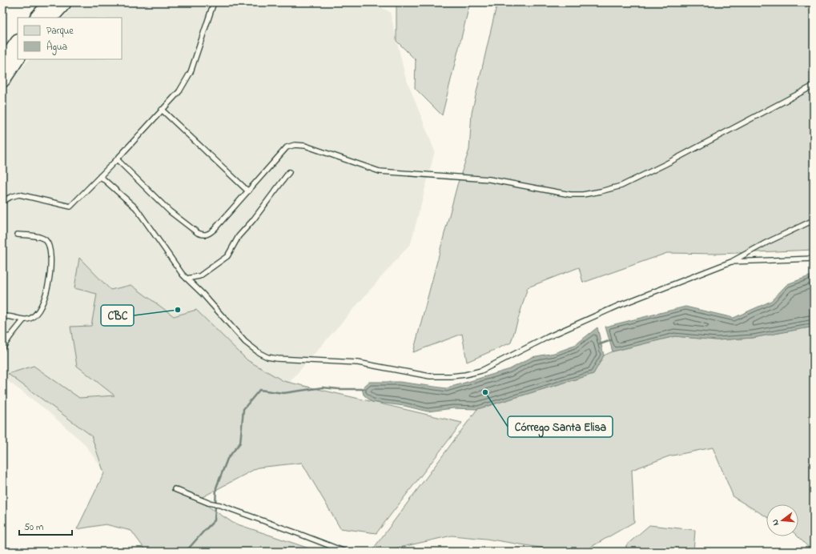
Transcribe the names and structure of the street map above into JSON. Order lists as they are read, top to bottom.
{
  "places": ["CBC", "Córrego Santa Elisa"],
  "legend": ["Parque", "Água"],
  "scale_bar": "50 m",
  "north": "left"
}
